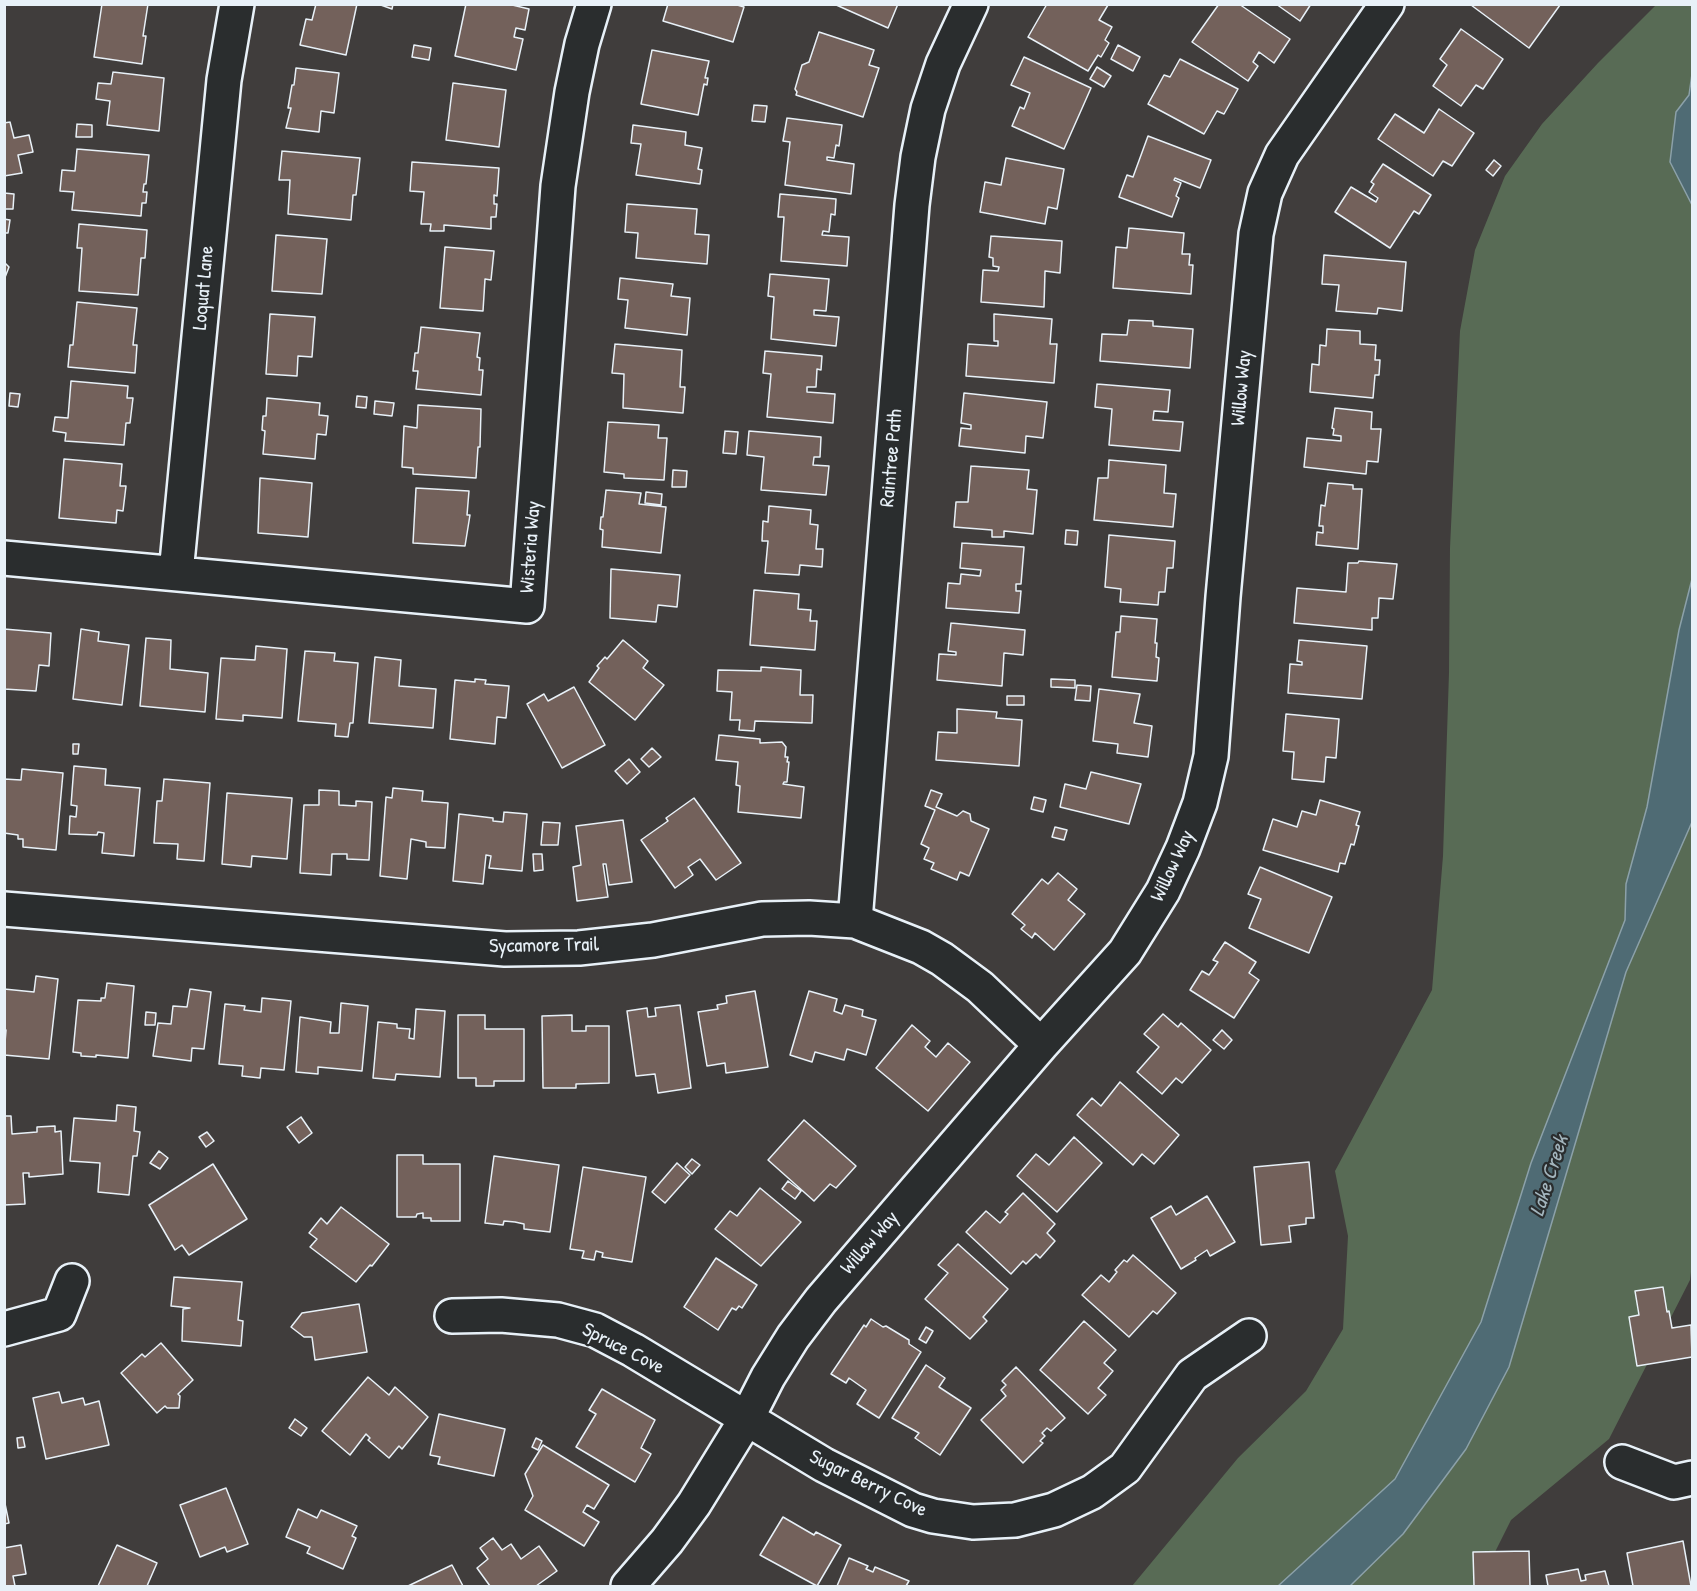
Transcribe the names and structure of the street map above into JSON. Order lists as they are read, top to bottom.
{
  "streets": {
    "street": [
      "Loquat Lane",
      "Willow Way",
      "Raintree Path",
      "Wisteria Way",
      "Sycamore Trail",
      "Spruce Cove",
      "Sugar Berry Cove"
    ]
  },
  "crossings": [
    ["Loquat Lane", "Wisteria Way"],
    ["Willow Way", "Sycamore Trail"],
    ["Willow Way", "Spruce Cove"],
    ["Willow Way", "Sugar Berry Cove"],
    ["Raintree Path", "Sycamore Trail"],
    ["Spruce Cove", "Sugar Berry Cove"]
  ],
  "water": ["Lake Creek"]
}
